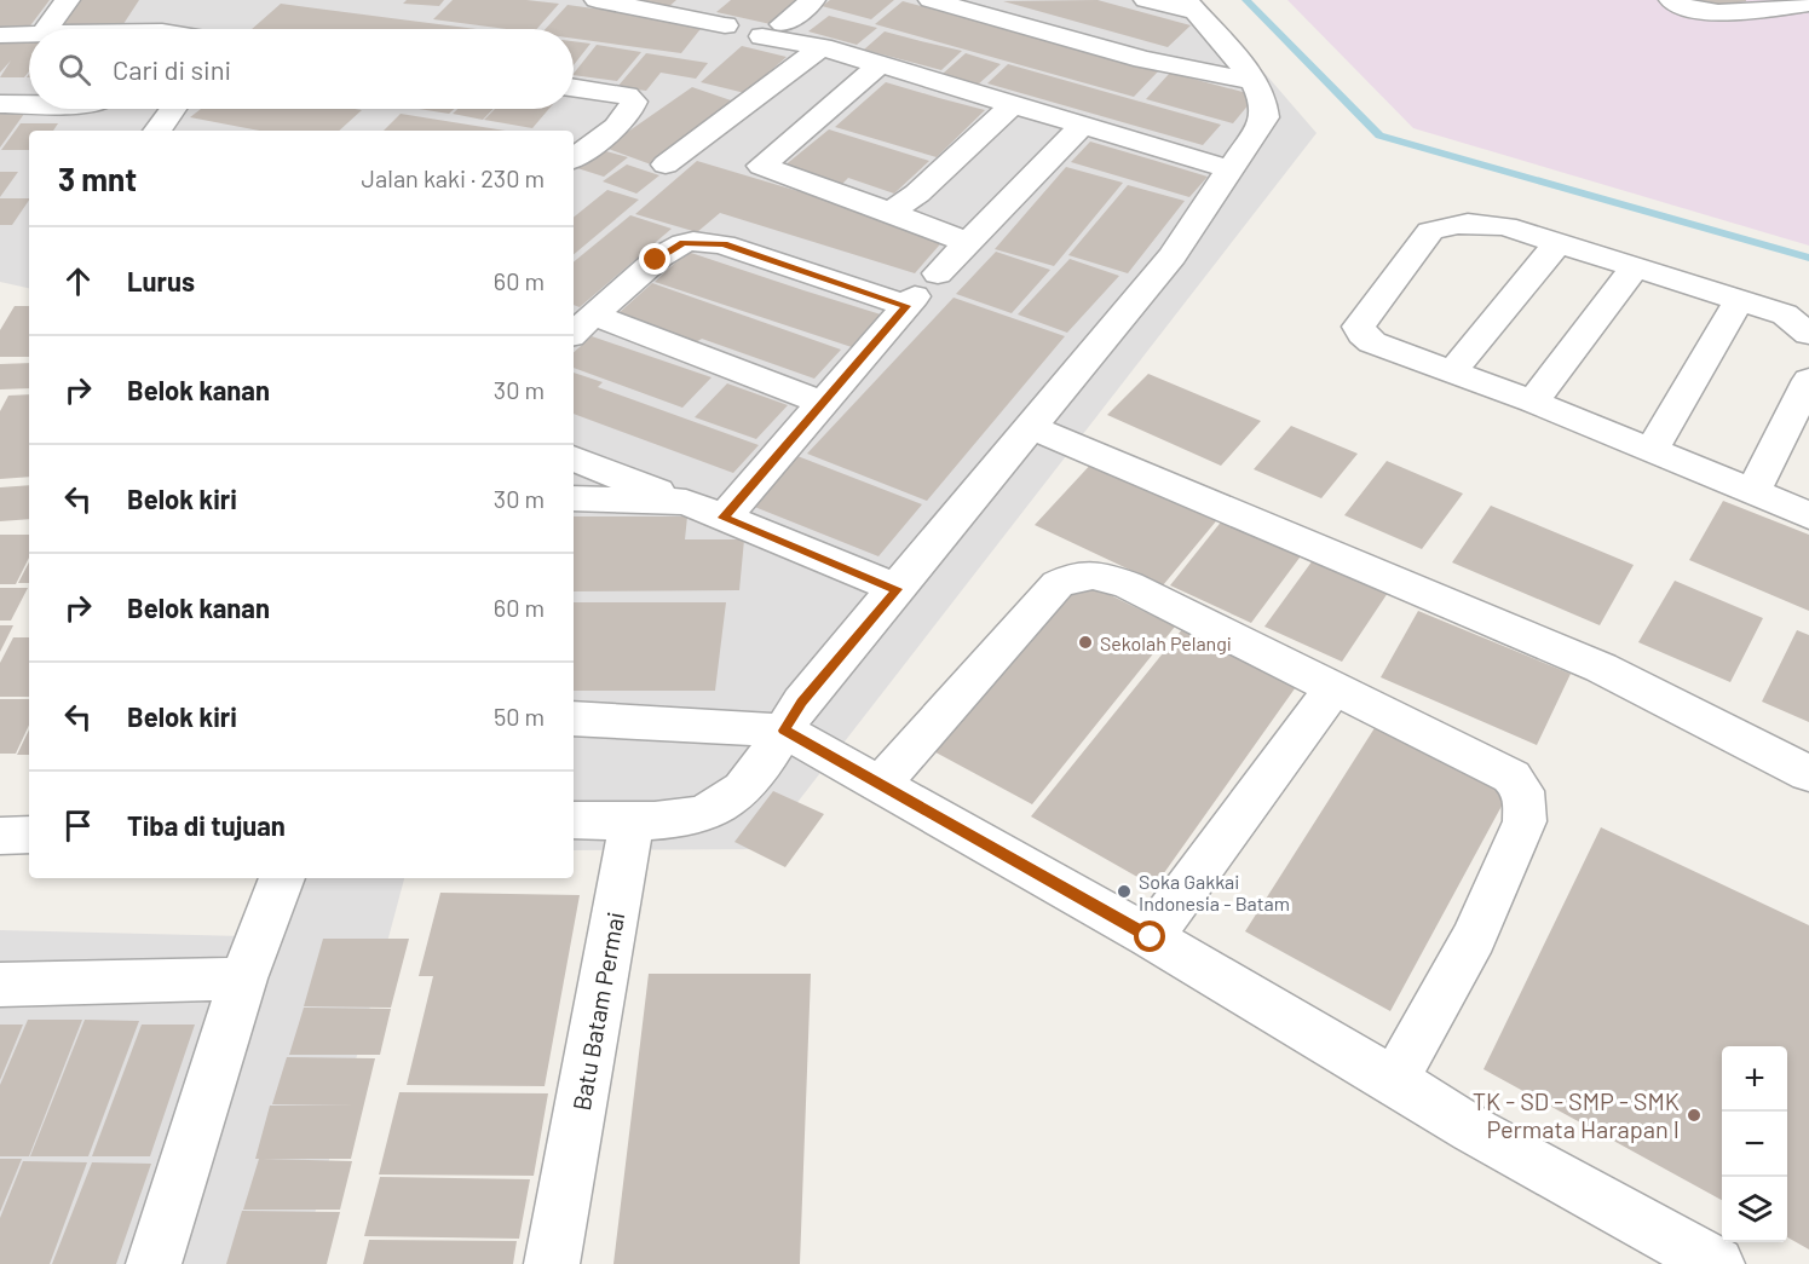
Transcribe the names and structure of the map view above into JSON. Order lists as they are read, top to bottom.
{
  "streets": {
    "street": ["Batu Batam Permai"]
  },
  "places": ["Sekolah Pelangi", "Soka Gakkai Indonesia - Batam", "TK - SD - SMP - SMK Permata Harapan I"],
  "page": {
    "search": "Cari di sini",
    "heading": ["3 mnt", "Jalan kaki · 230 m"],
    "list": [
      ["Lurus", "60 m"],
      ["Belok kanan", "30 m"],
      ["Belok kiri", "30 m"],
      ["Belok kanan", "60 m"],
      ["Belok kiri", "50 m"],
      "Tiba di tujuan"
    ],
    "map_buttons": ["+", "−"]
  }
}
